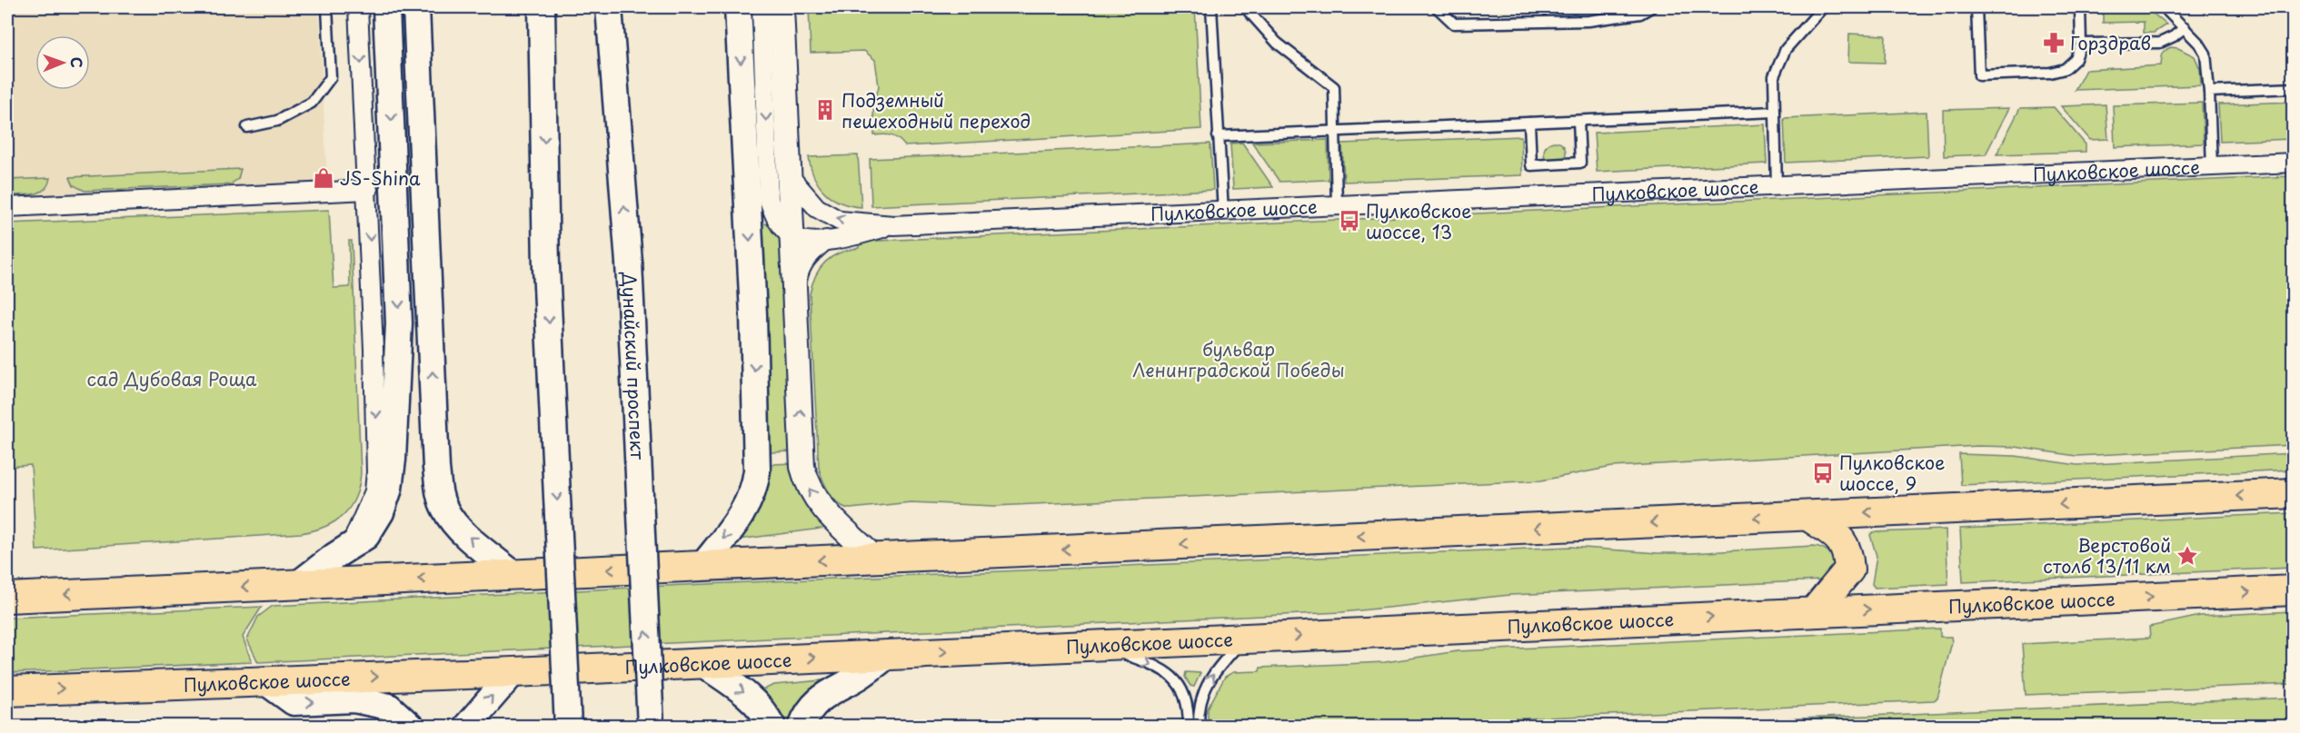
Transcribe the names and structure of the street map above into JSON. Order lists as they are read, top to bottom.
{
  "streets": {
    "main road": ["Пулковское шоссе", "Дунайский проспект"]
  },
  "one_way": ["Пулковское шоссе"],
  "parks": ["бульвар Ленинградской Победы", "сад Дубовая Роща"],
  "places": {
    "pharmacy": ["Горздрав"],
    "building": ["Подземный пешеходный переход"],
    "shop": ["JS-Shina"],
    "bus stop": ["Пулковское шоссе, 13", "Пулковское шоссе, 9"],
    "place": ["Верстовой столб 13/11 км"]
  },
  "north": "right"
}
